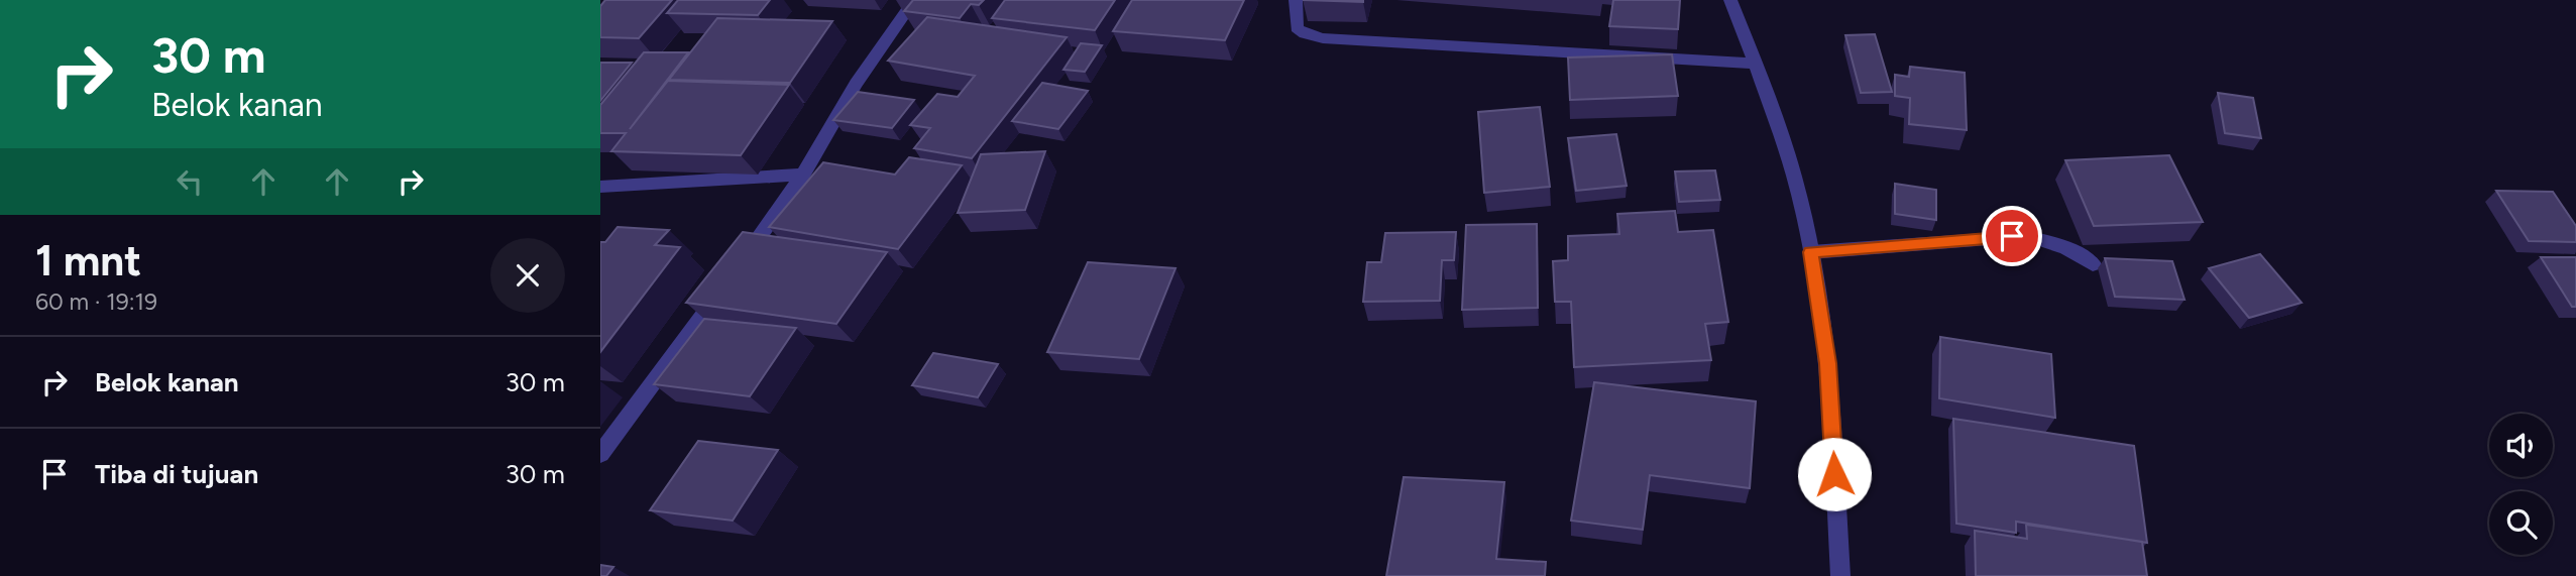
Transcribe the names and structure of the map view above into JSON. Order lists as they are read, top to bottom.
{
  "page": {
    "turn": ["30 m", "Belok kanan"],
    "heading": ["1 mnt", "60 m · 19:19"],
    "list": [
      {
        "name": "Belok kanan",
        "value": "30 m"
      },
      {
        "name": "Tiba di tujuan",
        "value": "30 m"
      }
    ]
  }
}
